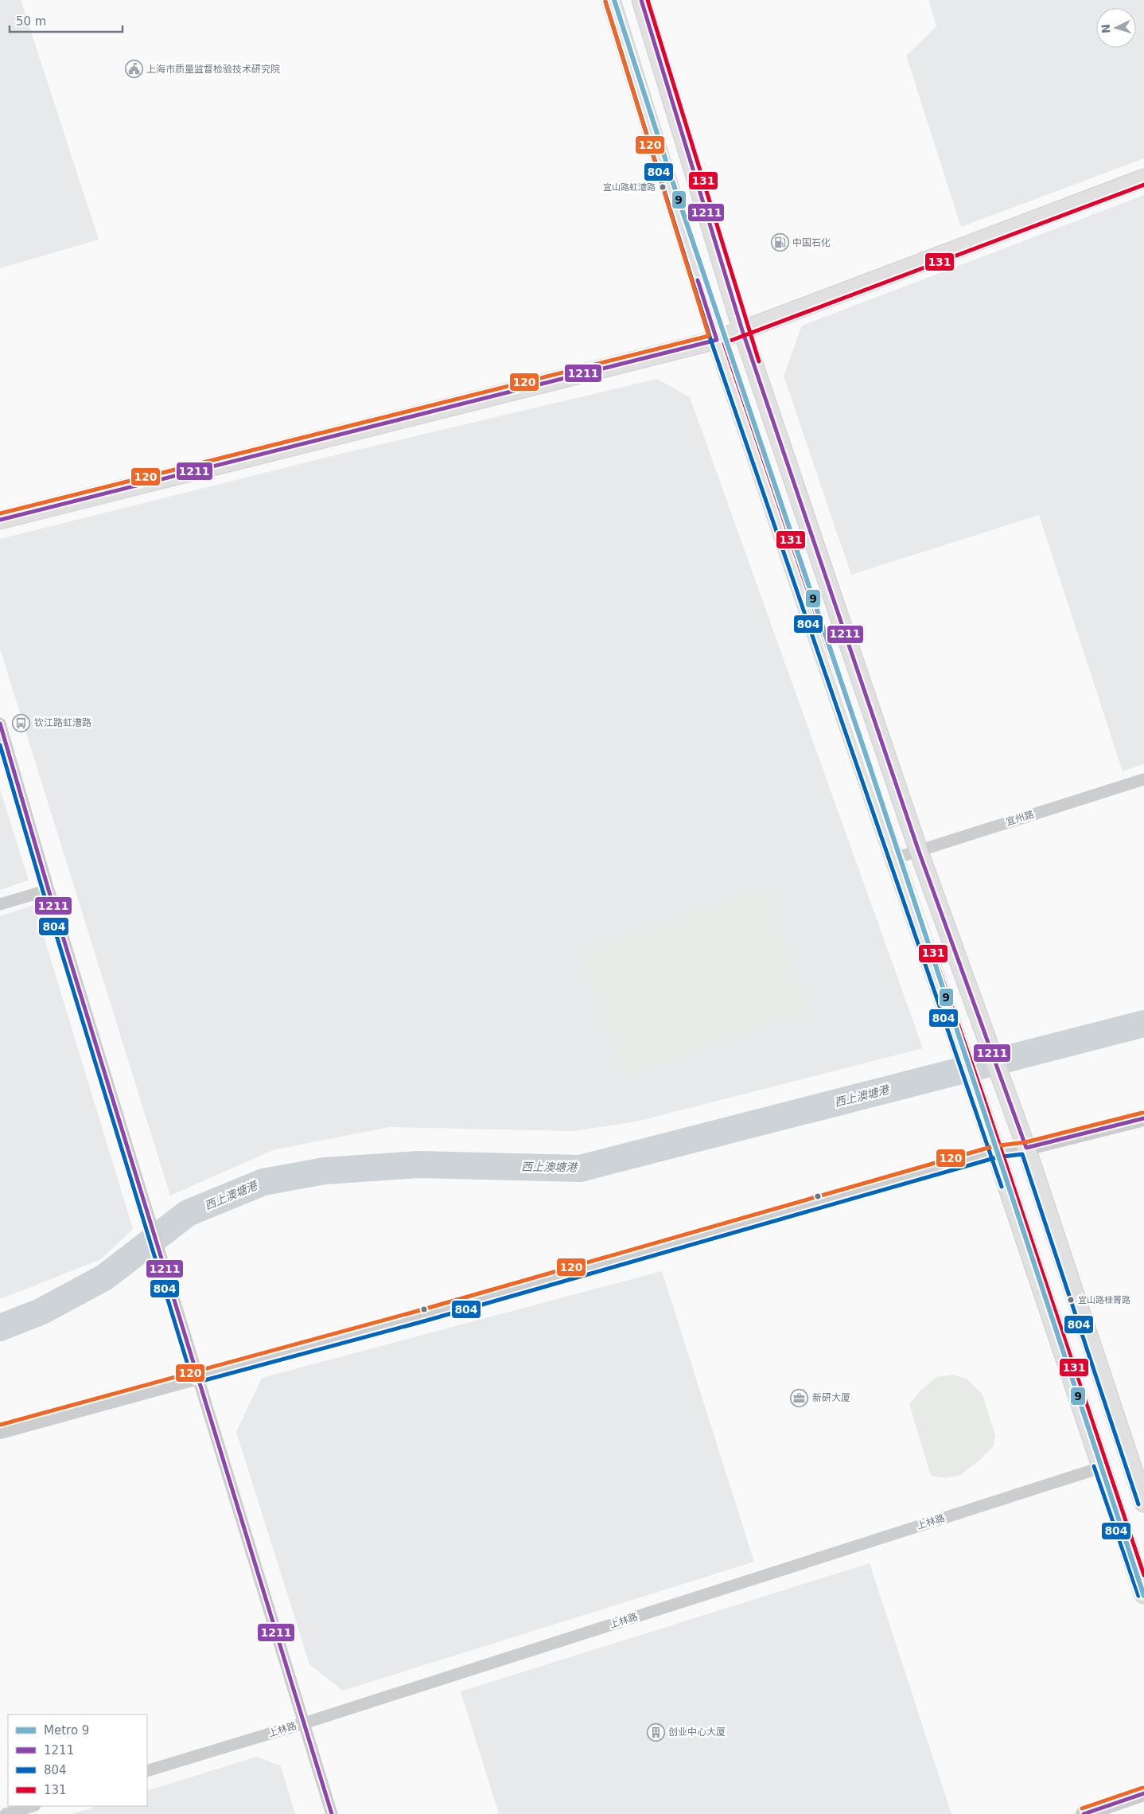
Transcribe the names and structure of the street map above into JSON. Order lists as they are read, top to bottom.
{
  "streets": {
    "street": ["宜州路", "上林路"]
  },
  "water": ["西上澳塘港"],
  "places": {
    "public building": ["上海市质量监督检验技术研究院"],
    "other": ["宜山路虹漕路", "宜山路桂箐路"],
    "fuel station": ["中国石化"],
    "bus stop": ["钦江路虹漕路"],
    "office": ["新研大厦"],
    "building": ["创业中心大厦"]
  },
  "lines": [
    "metro line 9",
    "transit line 1211",
    "transit line 131",
    "transit line 804",
    "transit line 120"
  ],
  "legend": [
    "Metro 9",
    "1211",
    "804",
    "131"
  ],
  "scale_bar": "50 m",
  "north": "left"
}
